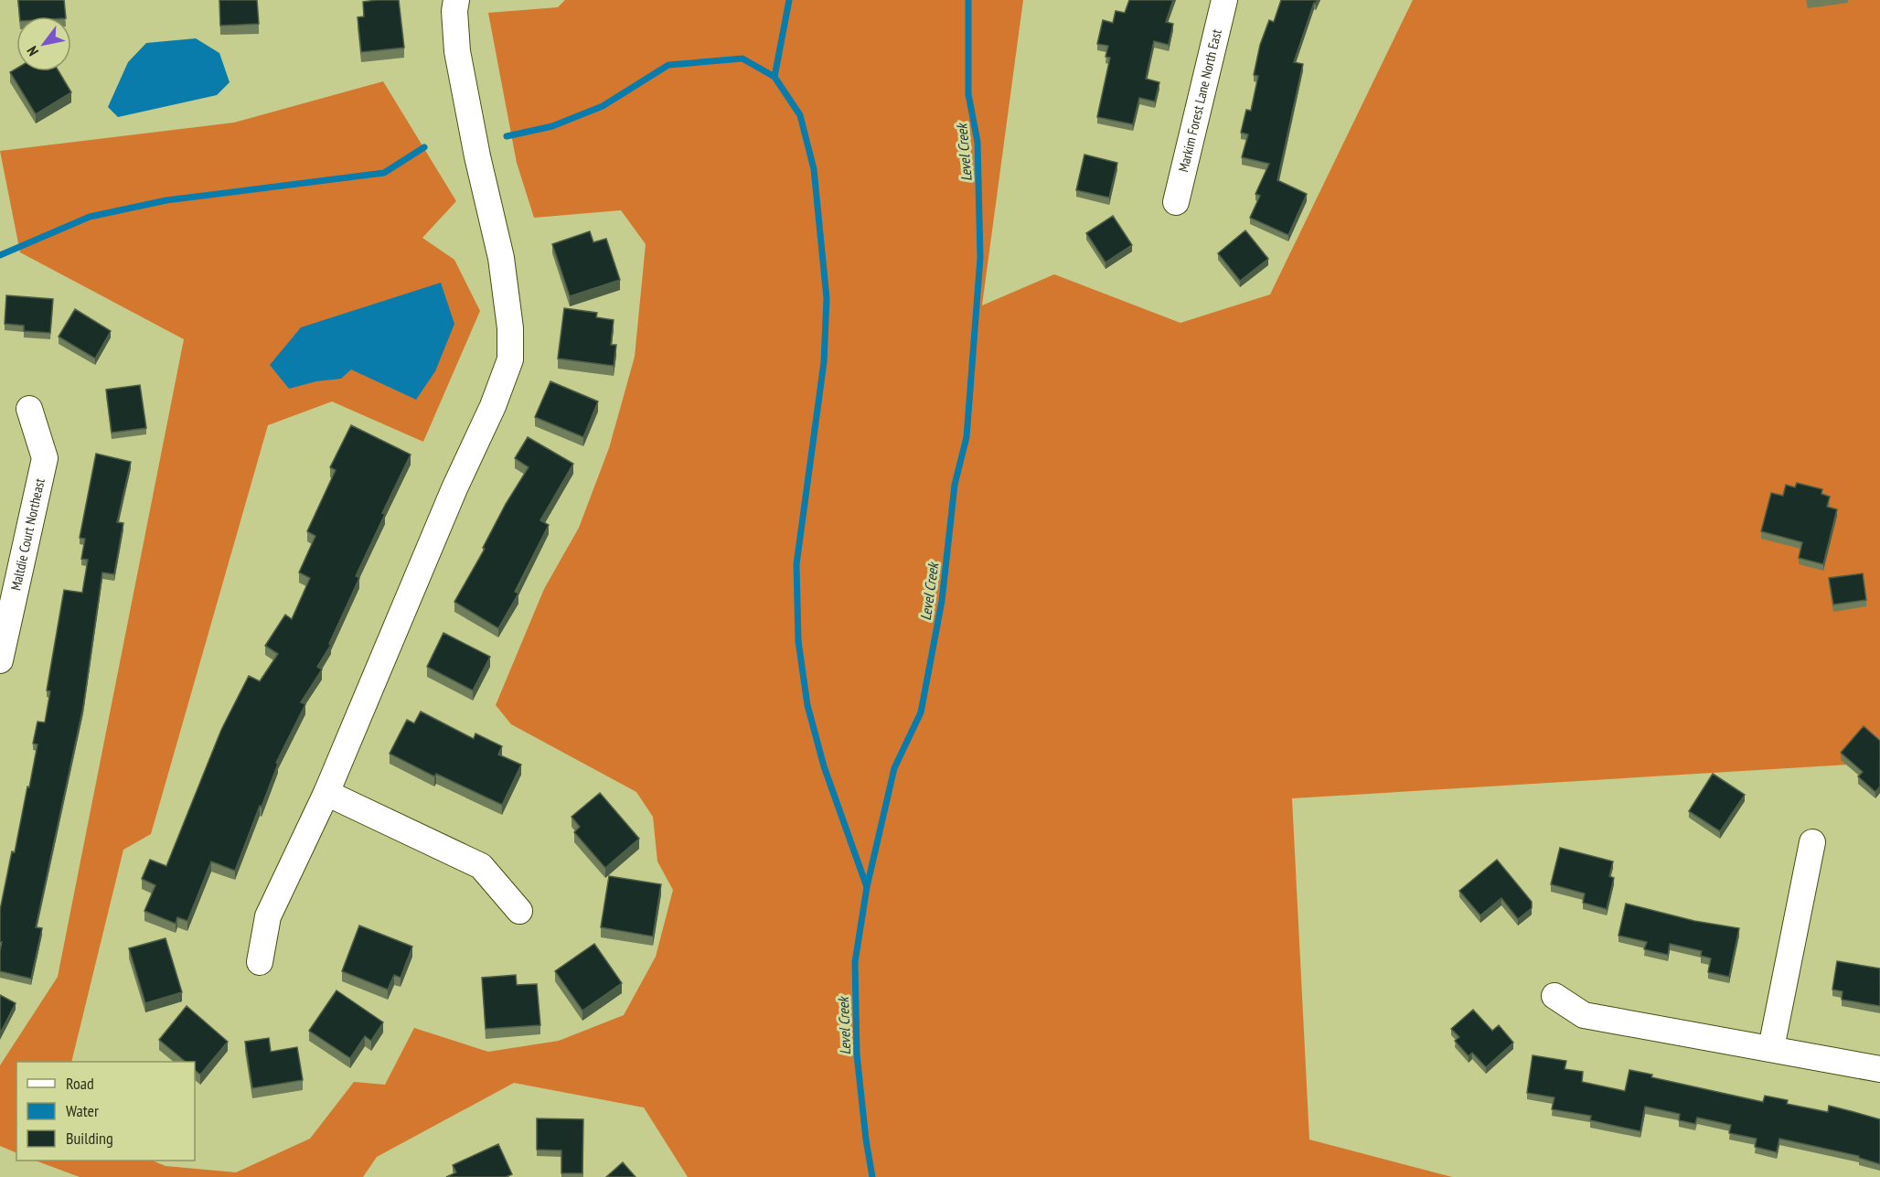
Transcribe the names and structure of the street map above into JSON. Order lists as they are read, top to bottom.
{
  "streets": {
    "street": ["Markim Forest Lane North East", "Maltdie Court Northeast"]
  },
  "water": ["Level Creek"],
  "legend": ["Road", "Water", "Building"],
  "north": "bottom left"
}
